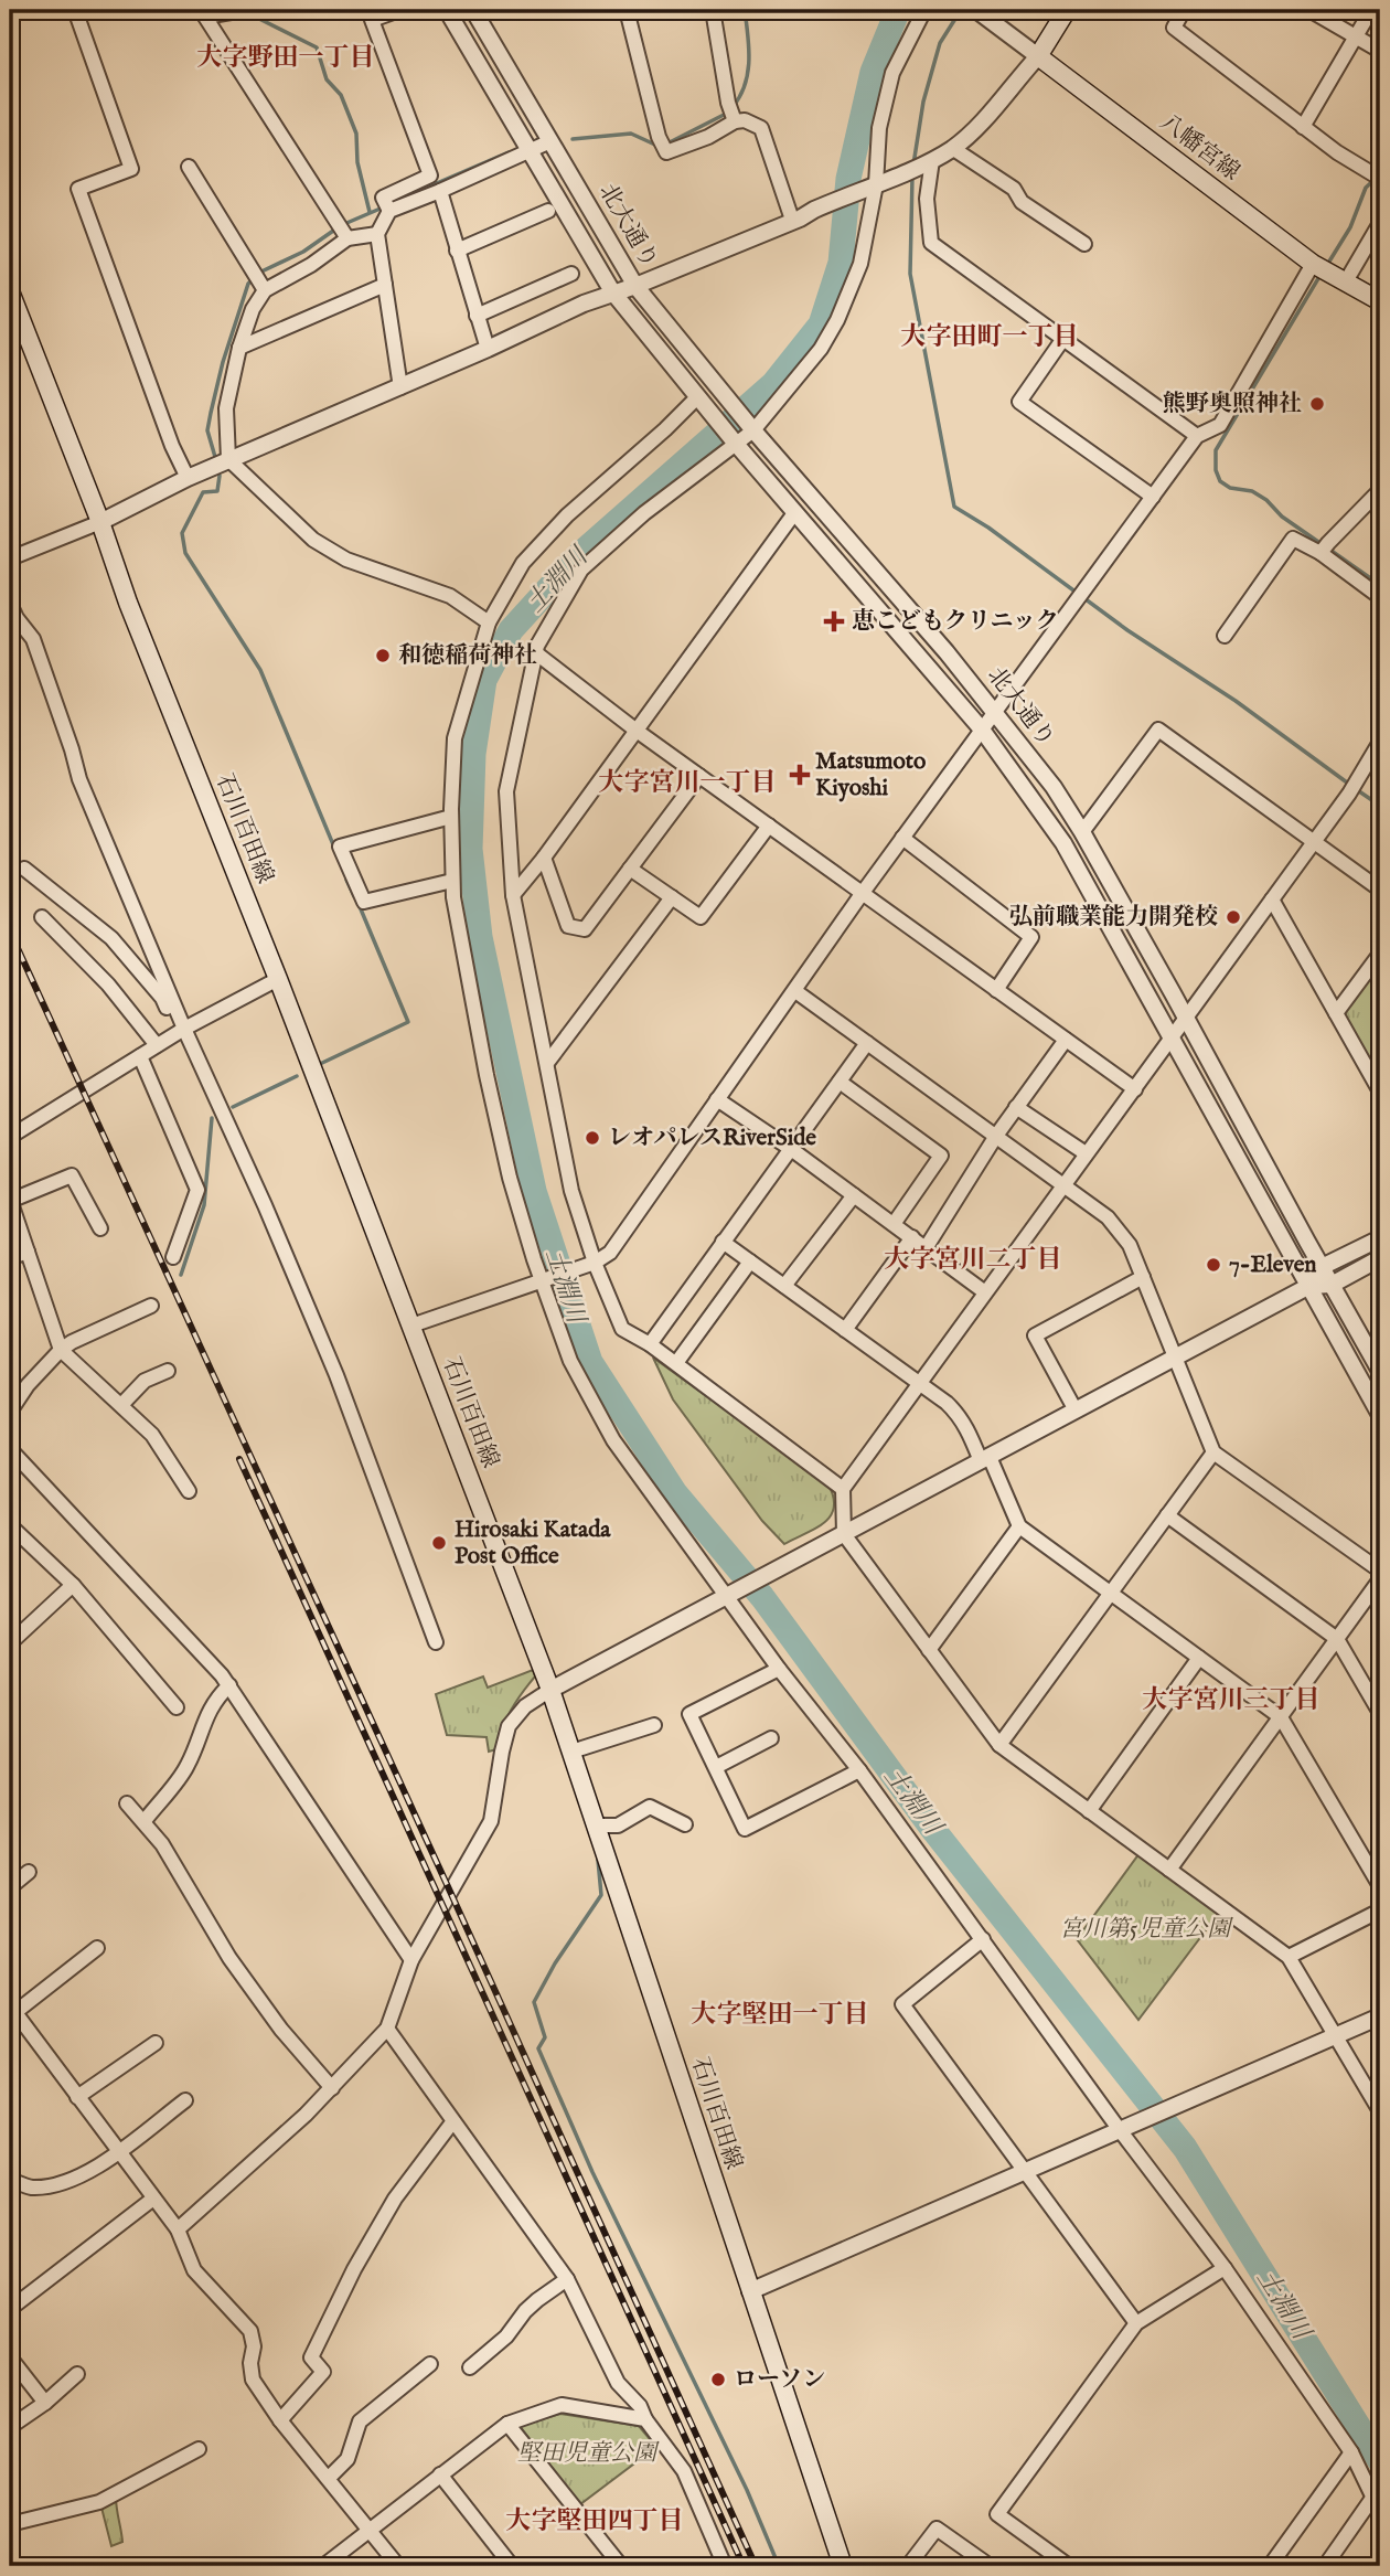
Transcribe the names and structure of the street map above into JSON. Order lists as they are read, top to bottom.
{
  "streets": {
    "main road": ["八幡宮線", "石川百田線"],
    "street": ["北大通り"]
  },
  "districts": [
    "大字野田一丁目",
    "大字田町一丁目",
    "大字宮川一丁目",
    "大字宮川二丁目",
    "大字宮川三丁目",
    "大字堅田一丁目",
    "大字堅田四丁目"
  ],
  "water": ["土淵川"],
  "parks": ["宮川第5児童公園", "堅田児童公園"],
  "places": {
    "other": [
      "熊野奥照神社",
      "和徳稲荷神社",
      "弘前職業能力開発校",
      "レオパレスRiverSide",
      "7-Eleven",
      "Hirosaki Katada Post Office",
      "ローソン"
    ],
    "health": ["恵こどもクリニック", "Matsumoto Kiyoshi"]
  }
}
